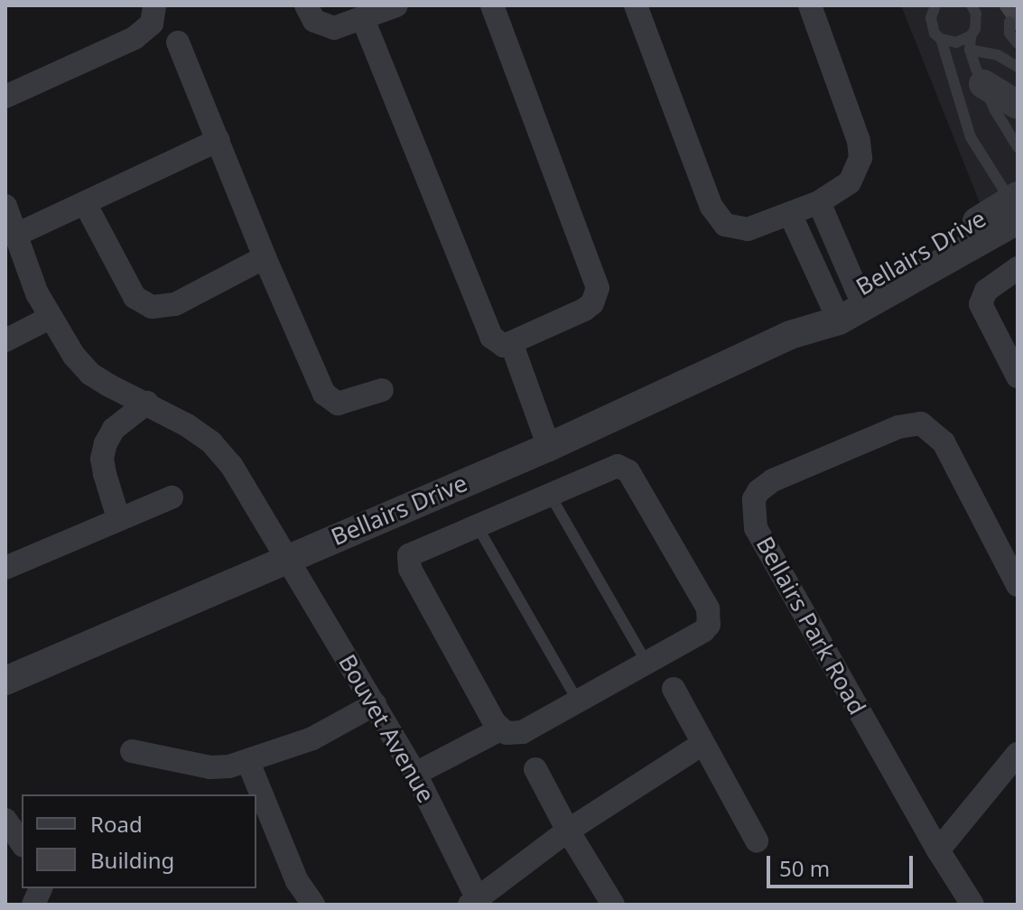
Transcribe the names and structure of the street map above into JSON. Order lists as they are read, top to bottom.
{
  "streets": {
    "street": ["Bellairs Drive", "Bellairs Park Road", "Bouvet Avenue"]
  },
  "crossings": [
    ["Bellairs Drive", "Bouvet Avenue"]
  ],
  "legend": ["Road", "Building"],
  "scale_bar": "50 m"
}
